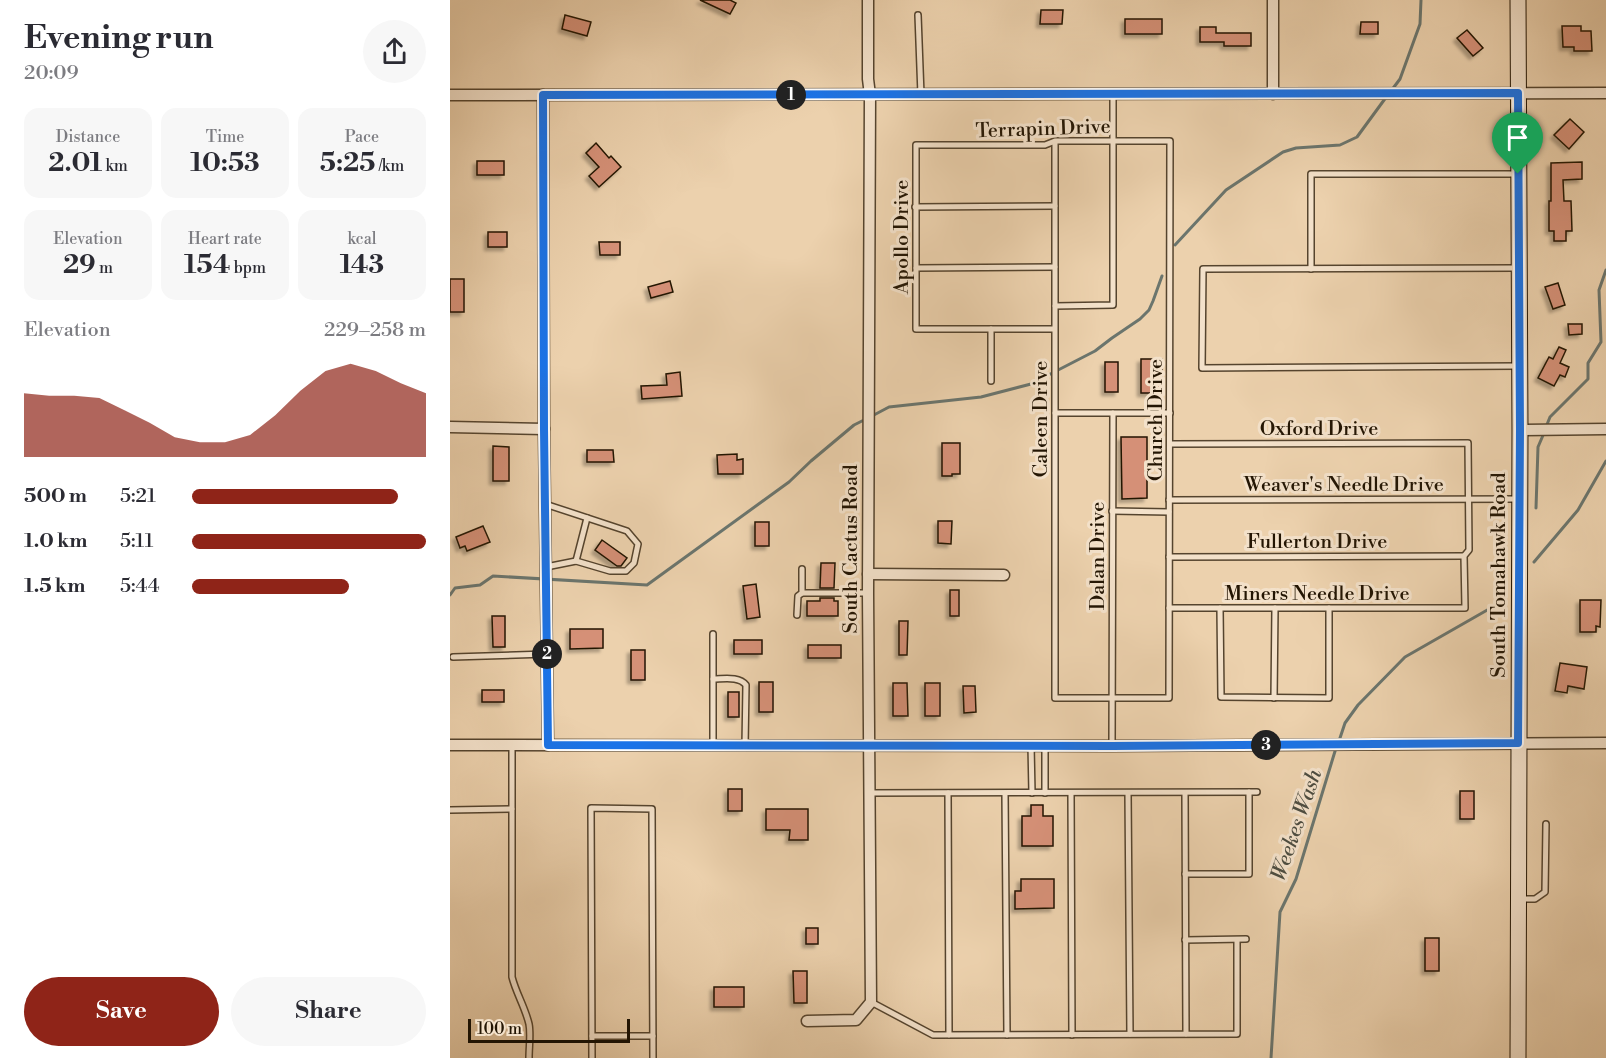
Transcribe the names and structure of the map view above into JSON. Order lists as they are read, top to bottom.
{
  "streets": {
    "main road": ["South Tomahawk Road"],
    "street": ["South Cactus Road"],
    "lane": [
      "Terrapin Drive",
      "Apollo Drive",
      "Caleen Drive",
      "Church Drive",
      "Oxford Drive",
      "Weaver's Needle Drive",
      "Fullerton Drive",
      "Dalan Drive",
      "Miners Needle Drive"
    ]
  },
  "crossings": [
    ["Terrapin Drive", "Apollo Drive"],
    ["Terrapin Drive", "Caleen Drive"],
    ["Terrapin Drive", "Church Drive"],
    ["Caleen Drive", "Church Drive"],
    ["Caleen Drive", "Dalan Drive"],
    ["Church Drive", "Oxford Drive"],
    ["Church Drive", "Weaver's Needle Drive"],
    ["Church Drive", "Fullerton Drive"],
    ["Church Drive", "Dalan Drive"],
    ["Church Drive", "Miners Needle Drive"],
    ["Oxford Drive", "Weaver's Needle Drive"],
    ["Weaver's Needle Drive", "South Tomahawk Road"],
    ["Fullerton Drive", "Miners Needle Drive"]
  ],
  "water": ["Weekes Wash"],
  "scale_bar": "100 m",
  "page": {
    "heading": ["Evening run", "20:09"],
    "pins": ["1", "2", "3"],
    "stats": [
      ["Distance", "2.01 km"],
      ["Time", "10:53"],
      ["Pace", "5:25 /km"],
      ["Elevation", "29 m"],
      ["Heart rate", "154 bpm"],
      ["kcal", "143"]
    ],
    "chart": ["Elevation", "229–258 m"],
    "list": [
      {
        "name": "500 m",
        "note": "5:21"
      },
      {
        "name": "1.0 km",
        "note": "5:11"
      },
      {
        "name": "1.5 km",
        "note": "5:44"
      }
    ],
    "buttons": ["Save", "Share"],
    "scale": "100 m"
  }
}
